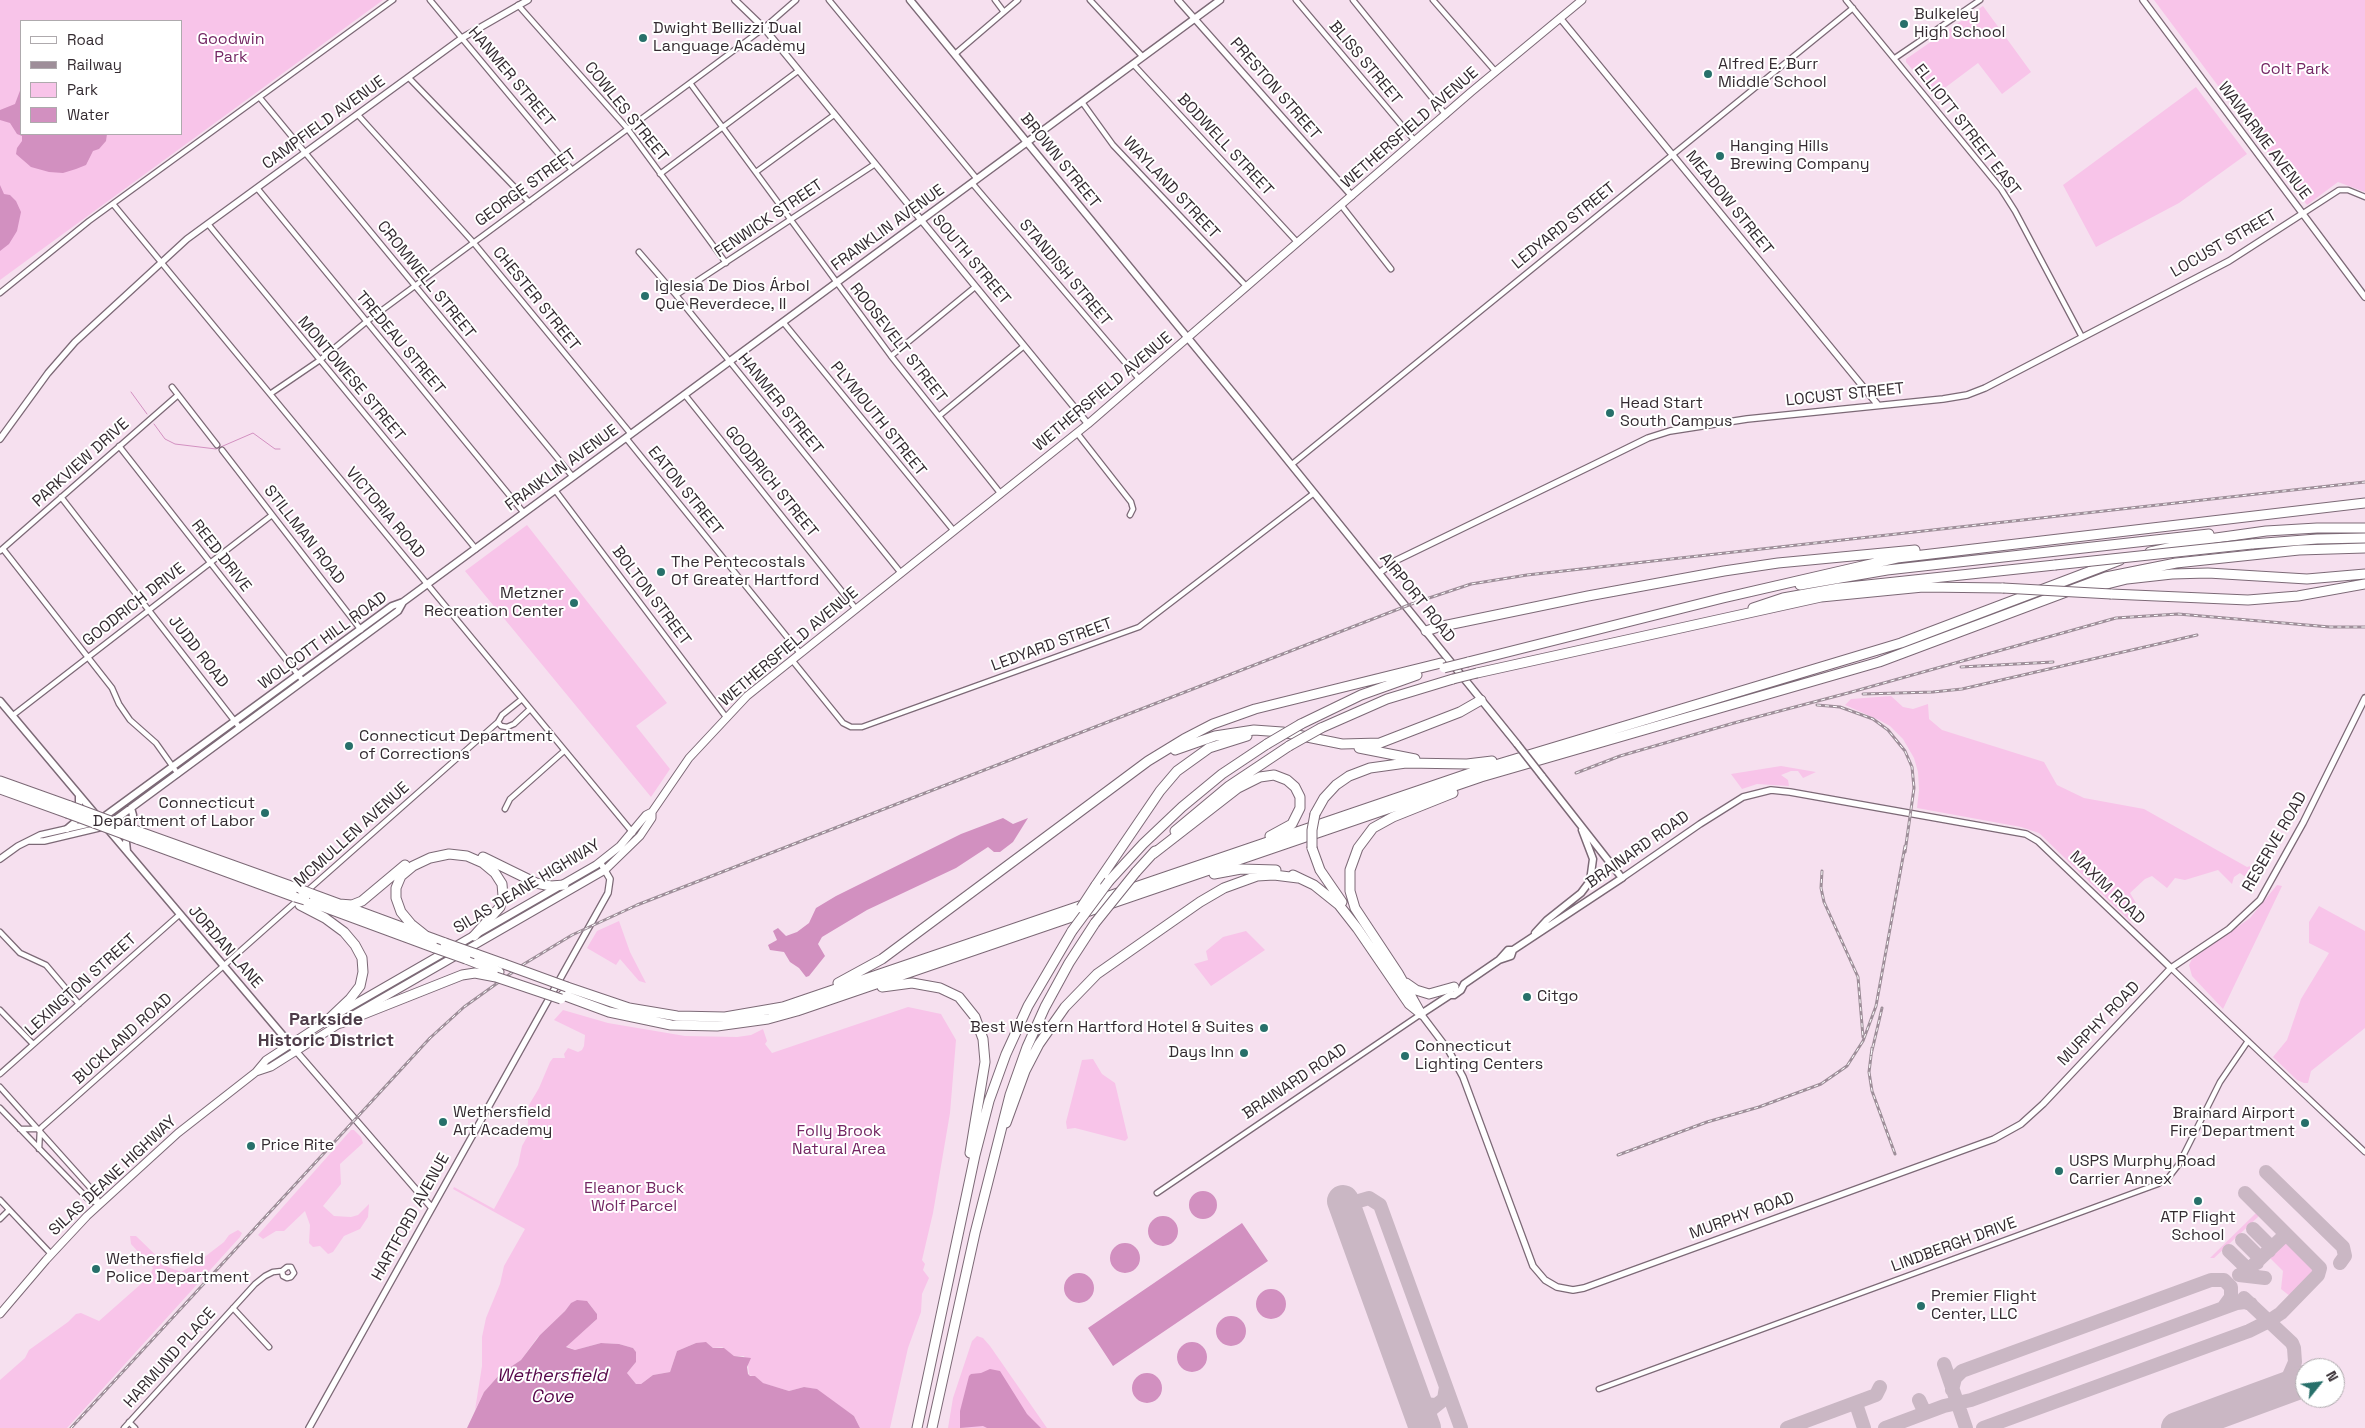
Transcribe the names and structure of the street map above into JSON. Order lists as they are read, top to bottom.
{
  "streets": {
    "main road": [
      "WETHERSFIELD AVENUE",
      "BROWN STREET",
      "FRANKLIN AVENUE",
      "AIRPORT ROAD",
      "WOLCOTT HILL ROAD",
      "BRAINARD ROAD",
      "SILAS DEANE HIGHWAY",
      "JORDAN LANE"
    ],
    "street": [
      "BLISS STREET",
      "HANMER STREET",
      "PRESTON STREET",
      "COWLES STREET",
      "CAMPFIELD AVENUE",
      "ELLIOTT STREET EAST",
      "WAWARME AVENUE",
      "BODWELL STREET",
      "GEORGE STREET",
      "WAYLAND STREET",
      "MEADOW STREET",
      "FENWICK STREET",
      "LEDYARD STREET",
      "LOCUST STREET",
      "SOUTH STREET",
      "STANDISH STREET",
      "CROMWELL STREET",
      "CHESTER STREET",
      "TREDEAU STREET",
      "ROOSEVELT STREET",
      "MONTOWESE STREET",
      "PLYMOUTH STREET",
      "PARKVIEW DRIVE",
      "GOODRICH STREET",
      "EATON STREET",
      "VICTORIA ROAD",
      "STILLMAN ROAD",
      "REED DRIVE",
      "BOLTON STREET",
      "GOODRICH DRIVE",
      "JUDD ROAD",
      "MCMULLEN AVENUE",
      "RESERVE ROAD",
      "MAXIM ROAD",
      "LEXINGTON STREET",
      "MURPHY ROAD",
      "BUCKLAND ROAD",
      "HARTFORD AVENUE",
      "LINDBERGH DRIVE",
      "HARMUND PLACE"
    ]
  },
  "crossings": [
    ["BLISS STREET", "WETHERSFIELD AVENUE"],
    ["HANMER STREET", "CAMPFIELD AVENUE"],
    ["HANMER STREET", "WETHERSFIELD AVENUE"],
    ["HANMER STREET", "GEORGE STREET"],
    ["HANMER STREET", "FENWICK STREET"],
    ["HANMER STREET", "FRANKLIN AVENUE"],
    ["PRESTON STREET", "WETHERSFIELD AVENUE"],
    ["PRESTON STREET", "FRANKLIN AVENUE"],
    ["COWLES STREET", "CAMPFIELD AVENUE"],
    ["COWLES STREET", "GEORGE STREET"],
    ["COWLES STREET", "FENWICK STREET"],
    ["CAMPFIELD AVENUE", "CROMWELL STREET"],
    ["CAMPFIELD AVENUE", "CHESTER STREET"],
    ["CAMPFIELD AVENUE", "TREDEAU STREET"],
    ["CAMPFIELD AVENUE", "MONTOWESE STREET"],
    ["CAMPFIELD AVENUE", "VICTORIA ROAD"],
    ["WETHERSFIELD AVENUE", "BODWELL STREET"],
    ["WETHERSFIELD AVENUE", "BROWN STREET"],
    ["WETHERSFIELD AVENUE", "WAYLAND STREET"],
    ["WETHERSFIELD AVENUE", "MEADOW STREET"],
    ["WETHERSFIELD AVENUE", "LEDYARD STREET"],
    ["WETHERSFIELD AVENUE", "SOUTH STREET"],
    ["WETHERSFIELD AVENUE", "STANDISH STREET"],
    ["WETHERSFIELD AVENUE", "ROOSEVELT STREET"],
    ["WETHERSFIELD AVENUE", "PLYMOUTH STREET"],
    ["WETHERSFIELD AVENUE", "GOODRICH STREET"],
    ["WETHERSFIELD AVENUE", "EATON STREET"],
    ["WETHERSFIELD AVENUE", "BOLTON STREET"],
    ["WETHERSFIELD AVENUE", "AIRPORT ROAD"],
    ["WETHERSFIELD AVENUE", "SILAS DEANE HIGHWAY"],
    ["ELLIOTT STREET EAST", "LEDYARD STREET"],
    ["ELLIOTT STREET EAST", "LOCUST STREET"],
    ["WAWARME AVENUE", "LOCUST STREET"],
    ["BODWELL STREET", "FRANKLIN AVENUE"],
    ["BROWN STREET", "FRANKLIN AVENUE"],
    ["BROWN STREET", "AIRPORT ROAD"],
    ["GEORGE STREET", "SOUTH STREET"],
    ["GEORGE STREET", "CROMWELL STREET"],
    ["GEORGE STREET", "CHESTER STREET"],
    ["GEORGE STREET", "TREDEAU STREET"],
    ["GEORGE STREET", "ROOSEVELT STREET"],
    ["GEORGE STREET", "MONTOWESE STREET"],
    ["GEORGE STREET", "VICTORIA ROAD"],
    ["WAYLAND STREET", "FRANKLIN AVENUE"],
    ["MEADOW STREET", "LEDYARD STREET"],
    ["MEADOW STREET", "LOCUST STREET"],
    ["FENWICK STREET", "SOUTH STREET"],
    ["FENWICK STREET", "ROOSEVELT STREET"],
    ["LEDYARD STREET", "AIRPORT ROAD"],
    ["FRANKLIN AVENUE", "SOUTH STREET"],
    ["FRANKLIN AVENUE", "STANDISH STREET"],
    ["FRANKLIN AVENUE", "CROMWELL STREET"],
    ["FRANKLIN AVENUE", "CHESTER STREET"],
    ["FRANKLIN AVENUE", "TREDEAU STREET"],
    ["FRANKLIN AVENUE", "ROOSEVELT STREET"],
    ["FRANKLIN AVENUE", "MONTOWESE STREET"],
    ["FRANKLIN AVENUE", "PLYMOUTH STREET"],
    ["FRANKLIN AVENUE", "GOODRICH STREET"],
    ["FRANKLIN AVENUE", "EATON STREET"],
    ["FRANKLIN AVENUE", "VICTORIA ROAD"],
    ["FRANKLIN AVENUE", "BOLTON STREET"],
    ["FRANKLIN AVENUE", "WOLCOTT HILL ROAD"],
    ["LOCUST STREET", "AIRPORT ROAD"],
    ["CHESTER STREET", "EATON STREET"],
    ["PARKVIEW DRIVE", "REED DRIVE"],
    ["PARKVIEW DRIVE", "JUDD ROAD"],
    ["VICTORIA ROAD", "MCMULLEN AVENUE"],
    ["VICTORIA ROAD", "SILAS DEANE HIGHWAY"],
    ["STILLMAN ROAD", "GOODRICH DRIVE"],
    ["STILLMAN ROAD", "WOLCOTT HILL ROAD"],
    ["REED DRIVE", "GOODRICH DRIVE"],
    ["REED DRIVE", "WOLCOTT HILL ROAD"],
    ["AIRPORT ROAD", "BRAINARD ROAD"],
    ["GOODRICH DRIVE", "JUDD ROAD"],
    ["GOODRICH DRIVE", "JORDAN LANE"],
    ["WOLCOTT HILL ROAD", "JUDD ROAD"],
    ["WOLCOTT HILL ROAD", "JORDAN LANE"],
    ["MCMULLEN AVENUE", "JORDAN LANE"],
    ["MCMULLEN AVENUE", "BUCKLAND ROAD"],
    ["RESERVE ROAD", "MAXIM ROAD"],
    ["RESERVE ROAD", "MURPHY ROAD"],
    ["BRAINARD ROAD", "MAXIM ROAD"],
    ["BRAINARD ROAD", "MURPHY ROAD"],
    ["SILAS DEANE HIGHWAY", "JORDAN LANE"],
    ["SILAS DEANE HIGHWAY", "HARTFORD AVENUE"],
    ["MAXIM ROAD", "MURPHY ROAD"],
    ["MAXIM ROAD", "LINDBERGH DRIVE"],
    ["JORDAN LANE", "LEXINGTON STREET"],
    ["JORDAN LANE", "BUCKLAND ROAD"],
    ["JORDAN LANE", "HARTFORD AVENUE"]
  ],
  "districts": ["Parkside Historic District"],
  "water": ["Wethersfield Cove"],
  "parks": [
    "Goodwin Park",
    "Colt Park",
    "Folly Brook Natural Area",
    "Eleanor Buck Wolf Parcel"
  ],
  "places": [
    "Bulkeley High School",
    "Dwight Bellizzi Dual Language Academy",
    "Alfred E. Burr Middle School",
    "Hanging Hills Brewing Company",
    "Iglesia De Dios Árbol Que Reverdece, II",
    "Head Start South Campus",
    "The Pentecostals Of Greater Hartford",
    "Metzner Recreation Center",
    "Connecticut Department of Corrections",
    "Connecticut Department of Labor",
    "Citgo",
    "Best Western Hartford Hotel & Suites",
    "Days Inn",
    "Connecticut Lighting Centers",
    "Wethersfield Art Academy",
    "Brainard Airport Fire Department",
    "Price Rite",
    "USPS Murphy Road Carrier Annex",
    "ATP Flight School",
    "Wethersfield Police Department",
    "Premier Flight Center, LLC"
  ],
  "legend": [
    "Road",
    "Railway",
    "Park",
    "Water"
  ],
  "north": "top right"
}
